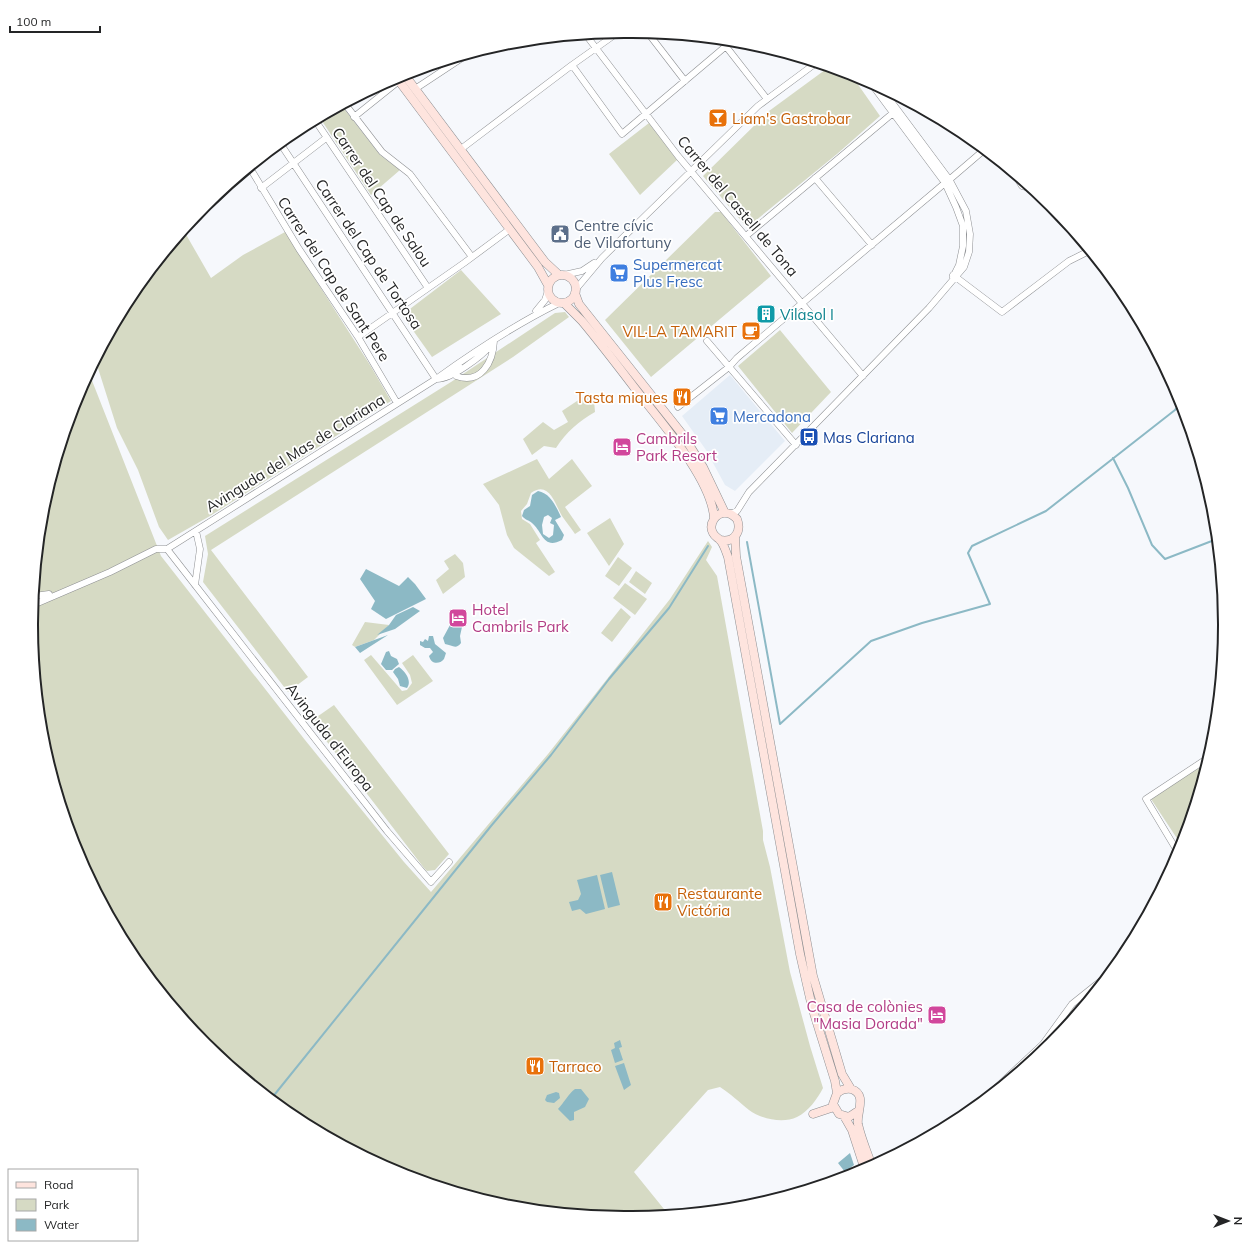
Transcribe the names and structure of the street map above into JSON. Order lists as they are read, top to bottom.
{
  "streets": {
    "street": [
      "Carrer del Cap de Salou",
      "Carrer del Castell de Tona",
      "Carrer del Cap de Tortosa",
      "Carrer del Cap de Sant Pere",
      "Avinguda del Mas de Clariana",
      "Avinguda d'Europa"
    ]
  },
  "crossings": [
    ["Carrer del Cap de Tortosa", "Avinguda del Mas de Clariana"],
    ["Carrer del Cap de Sant Pere", "Avinguda del Mas de Clariana"],
    ["Avinguda del Mas de Clariana", "Avinguda d'Europa"]
  ],
  "places": {
    "bar": ["Liam's Gastrobar"],
    "public building": ["Centre cívic de Vilafortuny"],
    "supermarket": ["Supermercat Plus Fresc", "Mercadona"],
    "building": ["Vilasol I"],
    "cafe": ["VIL·LA TAMARIT"],
    "restaurant": ["Tasta miques", "Restaurante Victória", "Tarraco"],
    "bus stop": ["Mas Clariana"],
    "hotel": ["Cambrils Park Resort", "Hotel Cambrils Park", "Casa de colònies \"Masia Dorada\""]
  },
  "legend": ["Road", "Park", "Water"],
  "scale_bar": "100 m",
  "north": "right"
}
